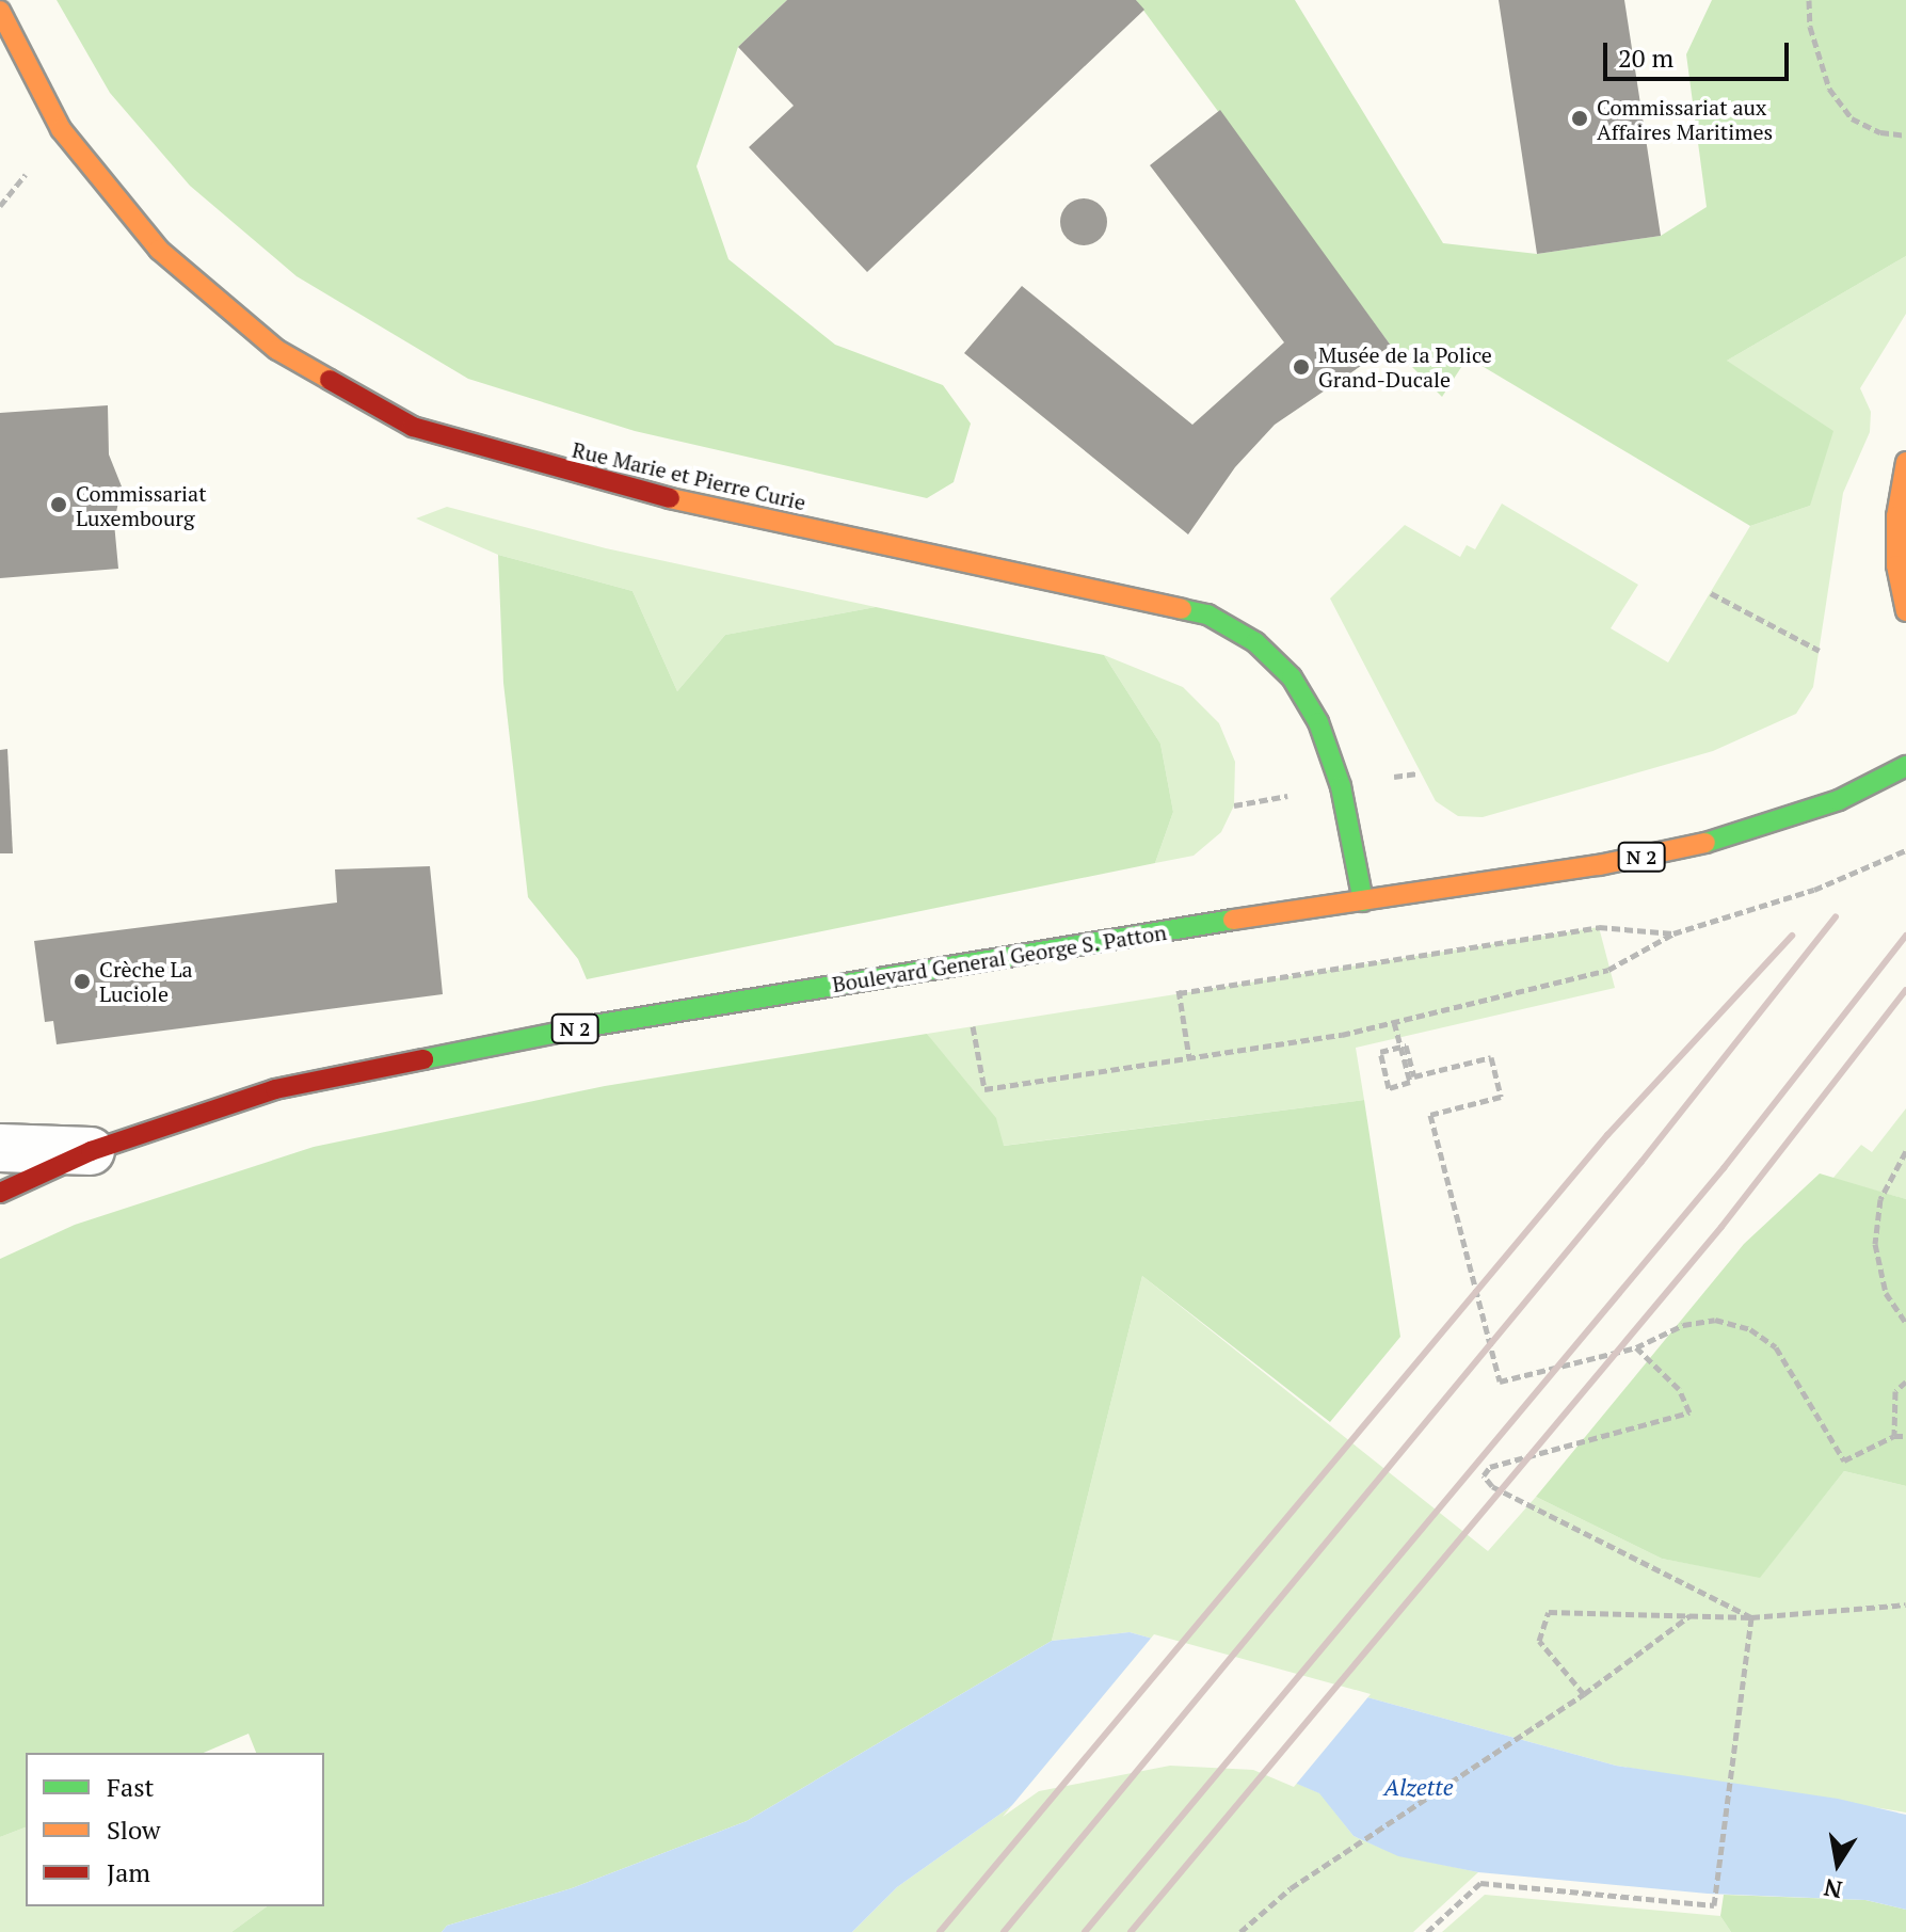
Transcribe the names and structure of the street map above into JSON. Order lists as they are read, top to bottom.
{
  "streets": {
    "main road": ["Rue Marie et Pierre Curie", "N 2", "Boulevard General George S. Patton"]
  },
  "crossings": [
    ["Rue Marie et Pierre Curie", "Boulevard General George S. Patton"]
  ],
  "water": ["Alzette"],
  "places": [
    "Commissariat aux Affaires Maritimes",
    "Musée de la Police Grand-Ducale",
    "Commissariat Luxembourg",
    "Crèche La Luciole"
  ],
  "legend": ["Fast", "Slow", "Jam"],
  "scale_bar": "20 m",
  "north": "bottom"
}
